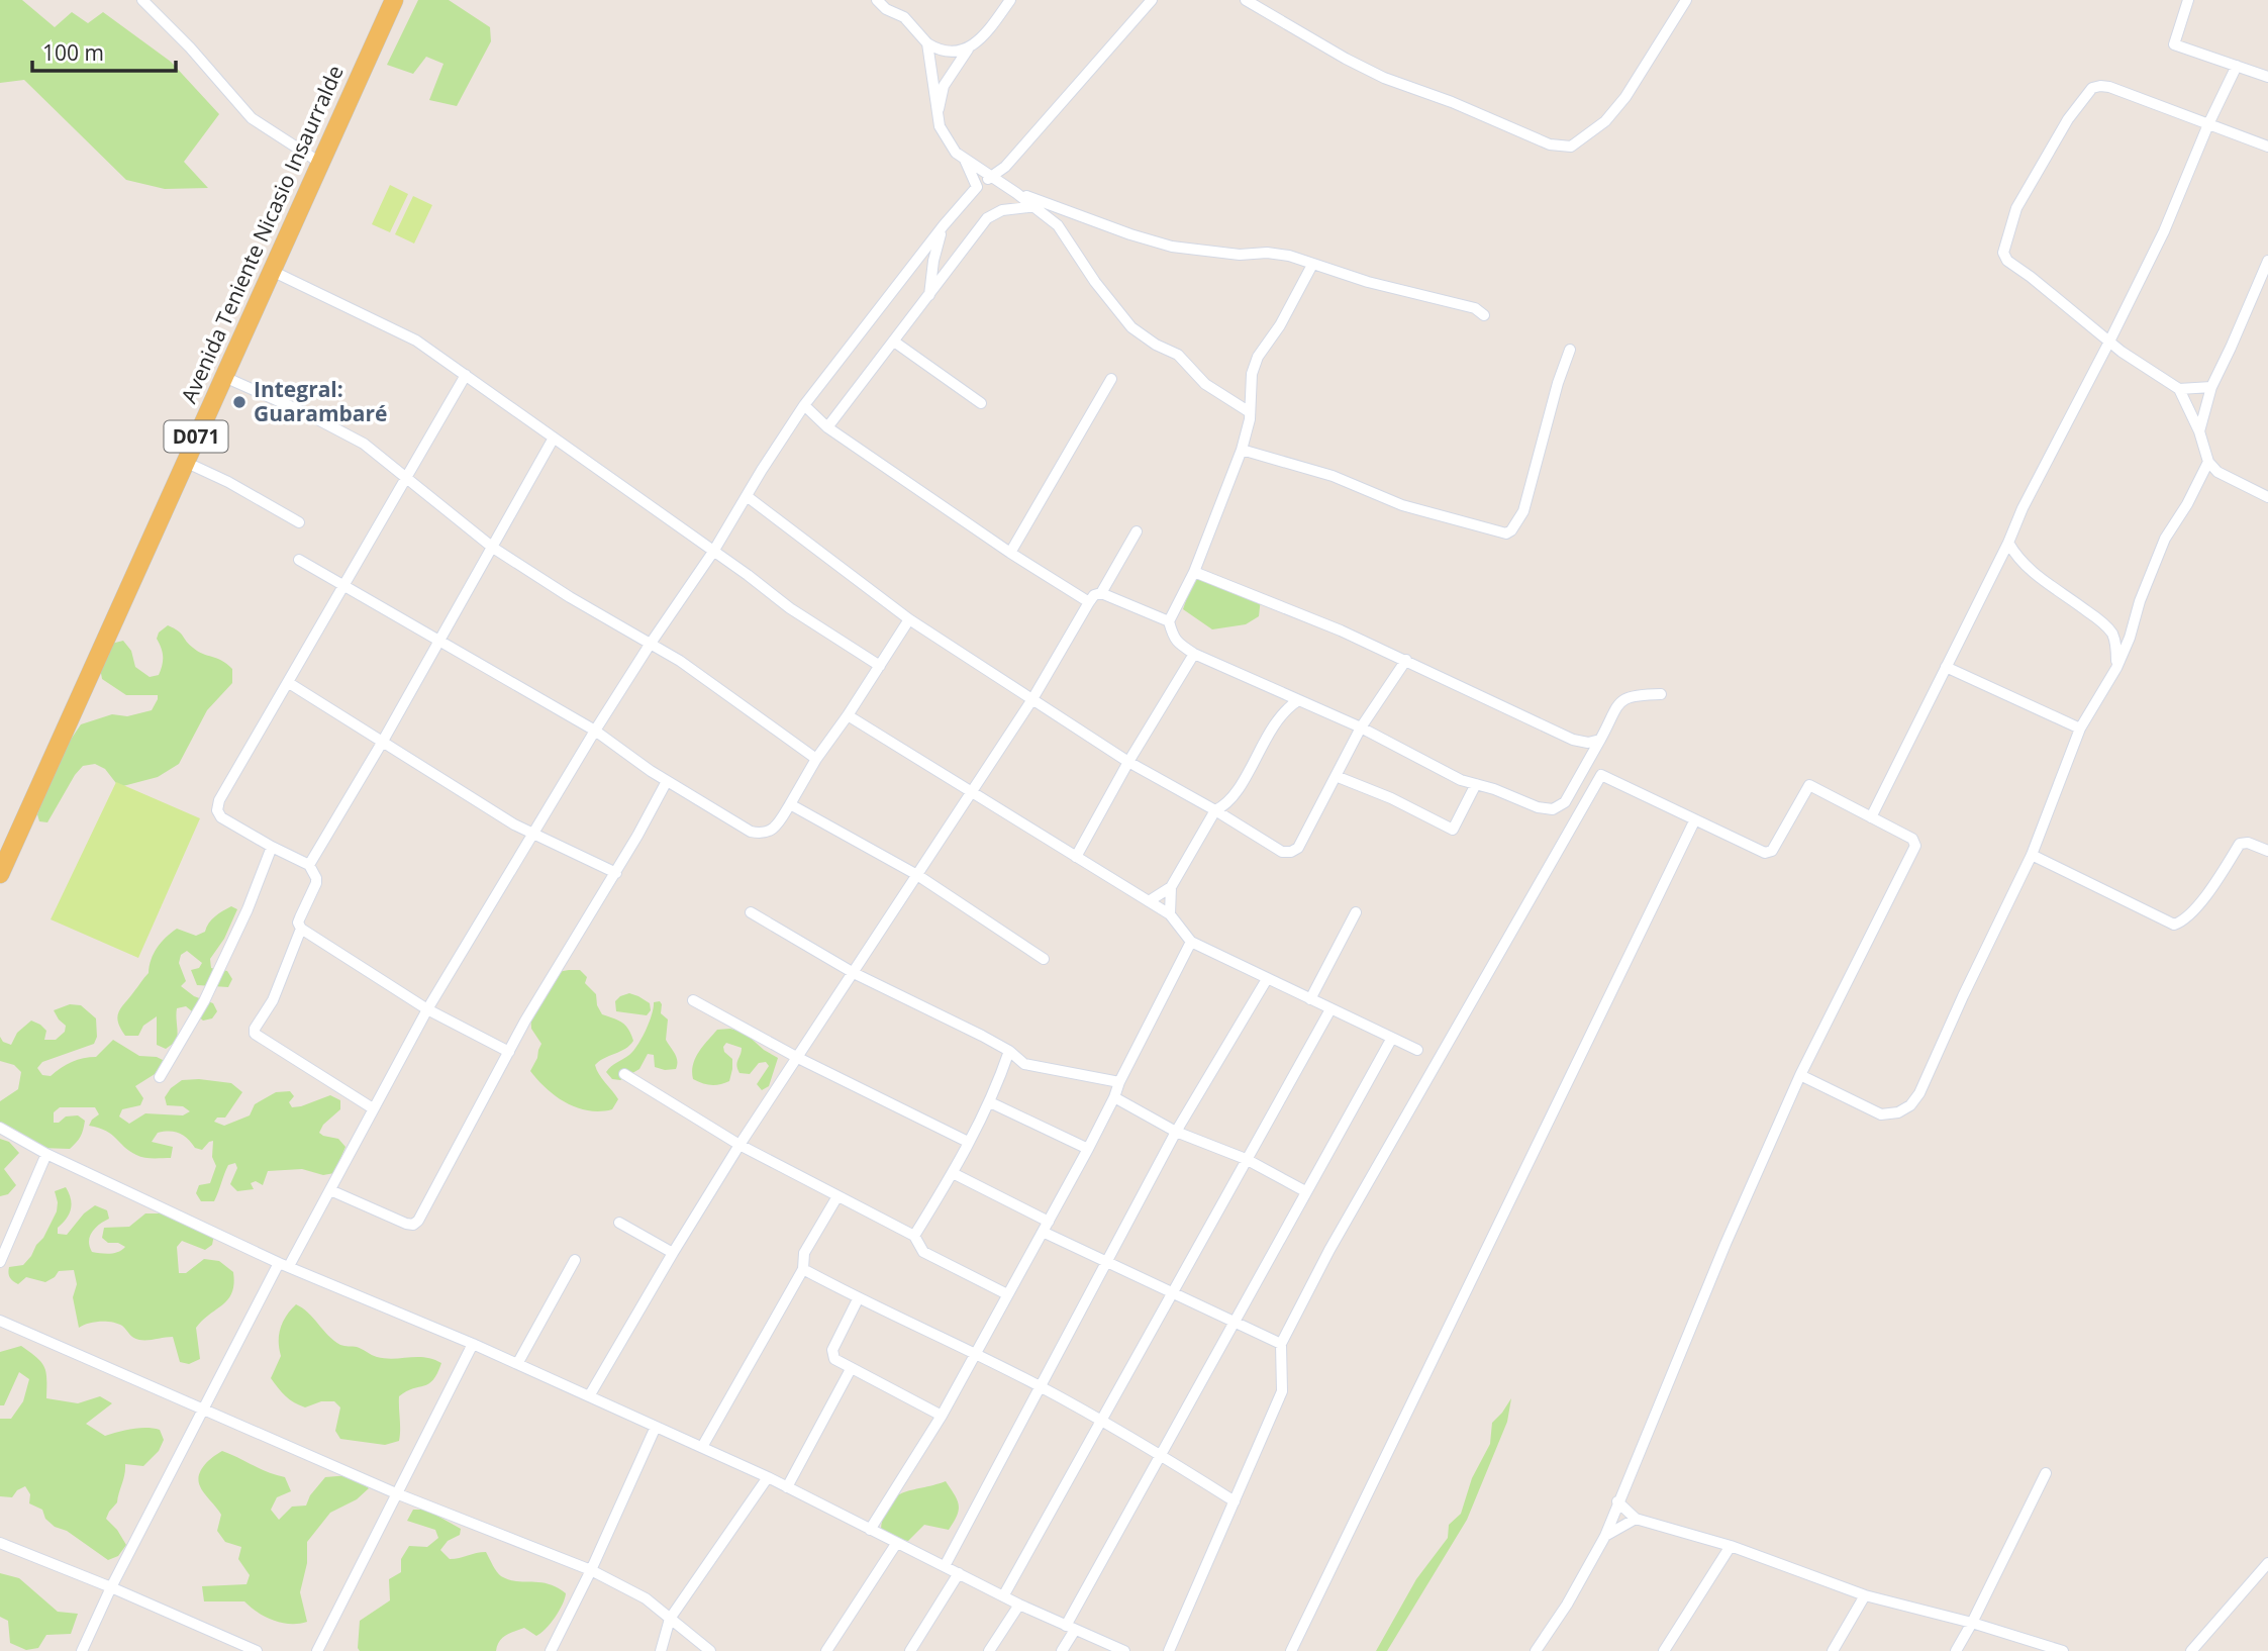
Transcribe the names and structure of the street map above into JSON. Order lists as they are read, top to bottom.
{
  "streets": {
    "main road": ["Avenida Teniente Nicasio Insaurralde", "D071"]
  },
  "places": ["Integral: Guarambaré"],
  "scale_bar": "100 m"
}
